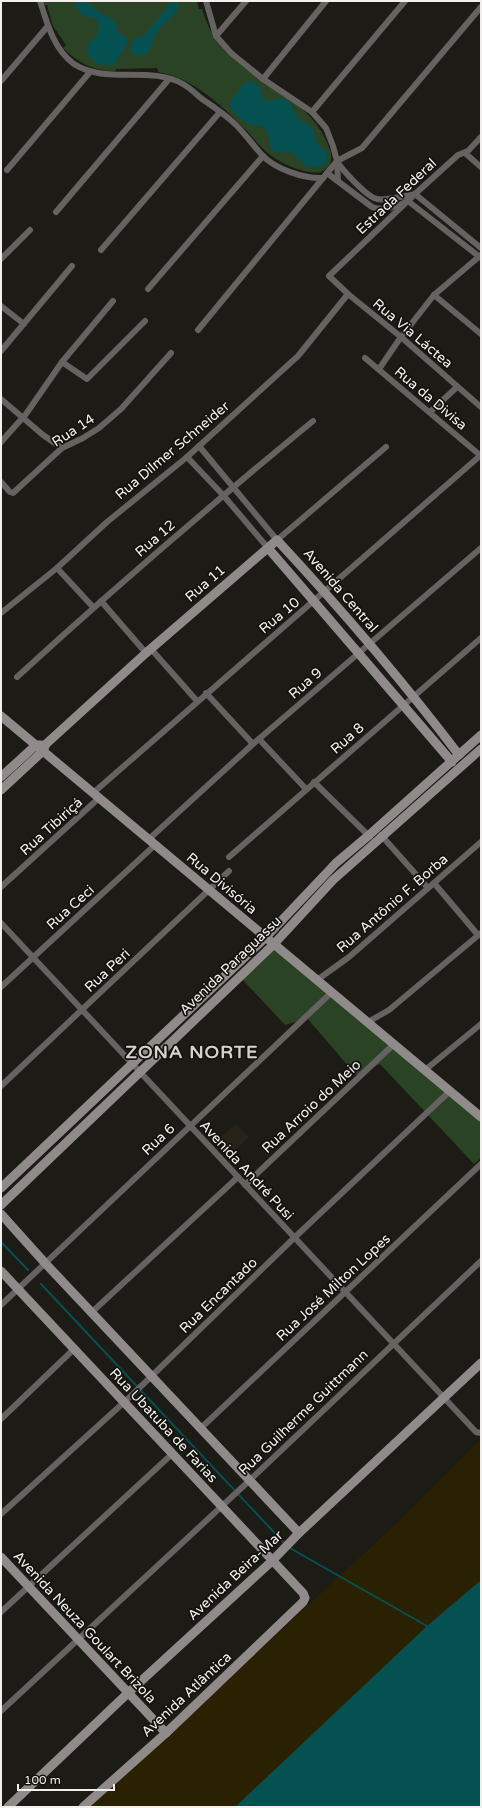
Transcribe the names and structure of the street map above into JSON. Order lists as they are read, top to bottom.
{
  "streets": {
    "main road": [
      "Rua 11",
      "Avenida Central",
      "Rua Divisória",
      "Avenida Paraguassu",
      "Rua Ubatuba de Farias",
      "Avenida Beira-Mar",
      "Avenida Neuza Goulart Brizola",
      "Avenida Atlântica"
    ],
    "street": [
      "Estrada Federal",
      "Rua Via Láctea",
      "Rua da Divisa",
      "Rua 14",
      "Rua Dilmer Schneider",
      "Rua 12",
      "Rua 10",
      "Rua 9",
      "Rua 8",
      "Rua Tibiriçá",
      "Rua Antônio F. Borba",
      "Rua Ceci",
      "Rua Peri",
      "Rua Arroio do Meio",
      "Rua 6",
      "Avenida André Pusi",
      "Rua José Milton Lopes",
      "Rua Encantado",
      "Rua Guilherme Guittmann"
    ]
  },
  "crossings": [
    ["Estrada Federal", "Rua Via Láctea"],
    ["Rua Via Láctea", "Rua Dilmer Schneider"],
    ["Rua da Divisa", "Rua 10"],
    ["Rua Dilmer Schneider", "Avenida Central"],
    ["Rua 12", "Avenida Central"],
    ["Rua 11", "Avenida Central"],
    ["Rua 11", "Rua Divisória"],
    ["Avenida Central", "Rua 10"],
    ["Avenida Central", "Rua 9"],
    ["Avenida Central", "Rua 8"],
    ["Avenida Central", "Avenida Paraguassu"],
    ["Rua 10", "Rua Tibiriçá"],
    ["Rua 10", "Rua Divisória"],
    ["Rua 9", "Rua Divisória"],
    ["Rua 9", "Rua Ceci"],
    ["Rua Tibiriçá", "Rua Divisória"],
    ["Rua Divisória", "Rua Antônio F. Borba"],
    ["Rua Divisória", "Rua Ceci"],
    ["Rua Divisória", "Avenida Paraguassu"],
    ["Rua Divisória", "Rua Peri"],
    ["Rua Divisória", "Rua Arroio do Meio"],
    ["Rua Divisória", "Rua 6"],
    ["Rua Divisória", "Rua Encantado"],
    ["Rua Ceci", "Avenida André Pusi"],
    ["Avenida Paraguassu", "Avenida André Pusi"],
    ["Rua Peri", "Avenida André Pusi"],
    ["Rua Arroio do Meio", "Avenida André Pusi"],
    ["Rua 6", "Avenida André Pusi"],
    ["Rua 6", "Rua Ubatuba de Farias"],
    ["Avenida André Pusi", "Rua José Milton Lopes"],
    ["Avenida André Pusi", "Rua Encantado"],
    ["Avenida André Pusi", "Rua Guilherme Guittmann"],
    ["Avenida André Pusi", "Avenida Beira-Mar"],
    ["Rua José Milton Lopes", "Rua Ubatuba de Farias"],
    ["Rua Encantado", "Rua Ubatuba de Farias"],
    ["Rua Guilherme Guittmann", "Rua Ubatuba de Farias"],
    ["Rua Guilherme Guittmann", "Avenida Neuza Goulart Brizola"],
    ["Rua Ubatuba de Farias", "Avenida Beira-Mar"],
    ["Rua Ubatuba de Farias", "Avenida Atlântica"],
    ["Avenida Beira-Mar", "Avenida Neuza Goulart Brizola"],
    ["Avenida Neuza Goulart Brizola", "Avenida Atlântica"]
  ],
  "districts": ["ZONA NORTE"],
  "scale_bar": "100 m"
}
